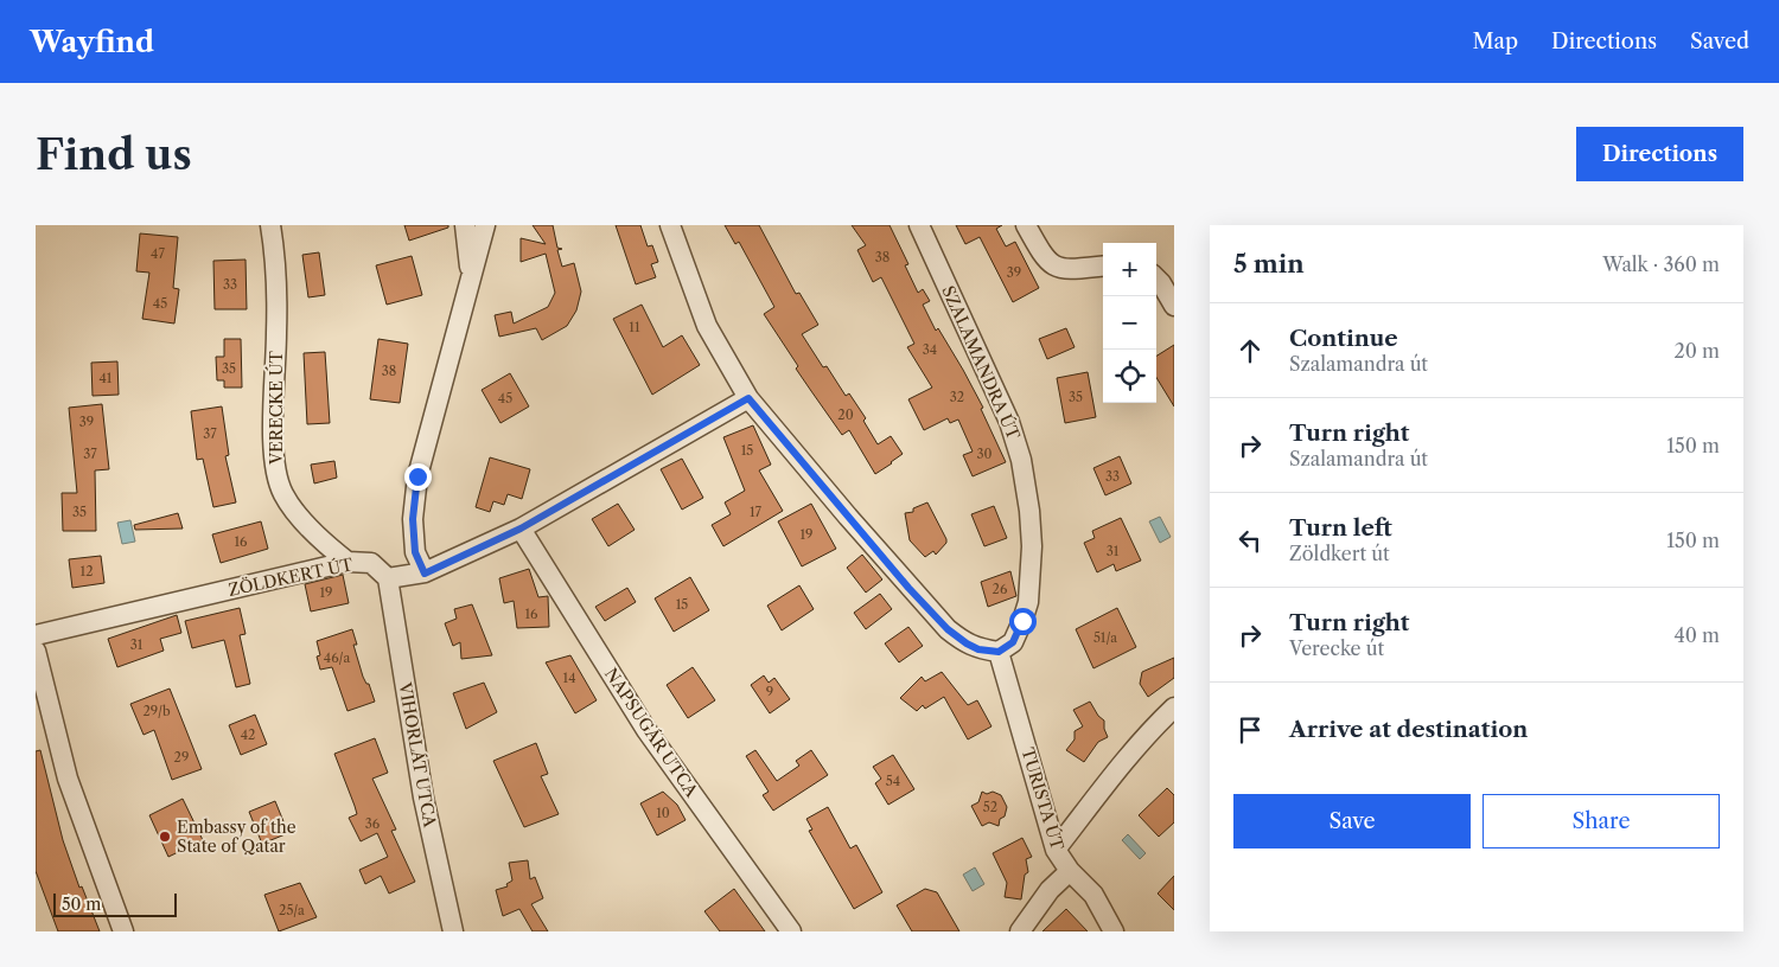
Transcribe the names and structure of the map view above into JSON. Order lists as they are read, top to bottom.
{
  "streets": {
    "street": [
      "SZALAMANDRA ÚT",
      "VERECKE ÚT",
      "ZÖLDKERT ÚT",
      "NAPSUGÁR UTCA",
      "VIHORLÁT UTCA",
      "TURISTA ÚT"
    ]
  },
  "crossings": [
    ["SZALAMANDRA ÚT", "TURISTA ÚT"],
    ["VERECKE ÚT", "ZÖLDKERT ÚT"],
    ["ZÖLDKERT ÚT", "VIHORLÁT UTCA"]
  ],
  "places": ["Embassy of the State of Qatar"],
  "house_numbers": [
    "47",
    "38",
    "39",
    "33",
    "45",
    "11",
    "34",
    "35",
    "38",
    "41",
    "32",
    "35",
    "45",
    "20",
    "39",
    "37",
    "15",
    "37",
    "30",
    "33",
    "35",
    "17",
    "19",
    "16",
    "31",
    "12",
    "26",
    "19",
    "15",
    "16",
    "51/a",
    "31",
    "46/a",
    "14",
    "9",
    "29/b",
    "42",
    "29",
    "54",
    "52",
    "10",
    "36",
    "25/a"
  ],
  "scale_bar": "50 m",
  "page": {
    "header": "Wayfind",
    "nav": ["Map", "Directions", "Saved"],
    "buttons": [
      "Directions",
      ["Save", "Share"]
    ],
    "title": "Find us",
    "heading": ["5 min", "Walk · 360 m"],
    "map_buttons": ["+", "−"],
    "list": [
      ["Continue", "Szalamandra út", "20 m"],
      ["Turn right", "Szalamandra út", "150 m"],
      ["Turn left", "Zöldkert út", "150 m"],
      ["Turn right", "Verecke út", "40 m"],
      "Arrive at destination"
    ],
    "scale": "50 m"
  }
}
